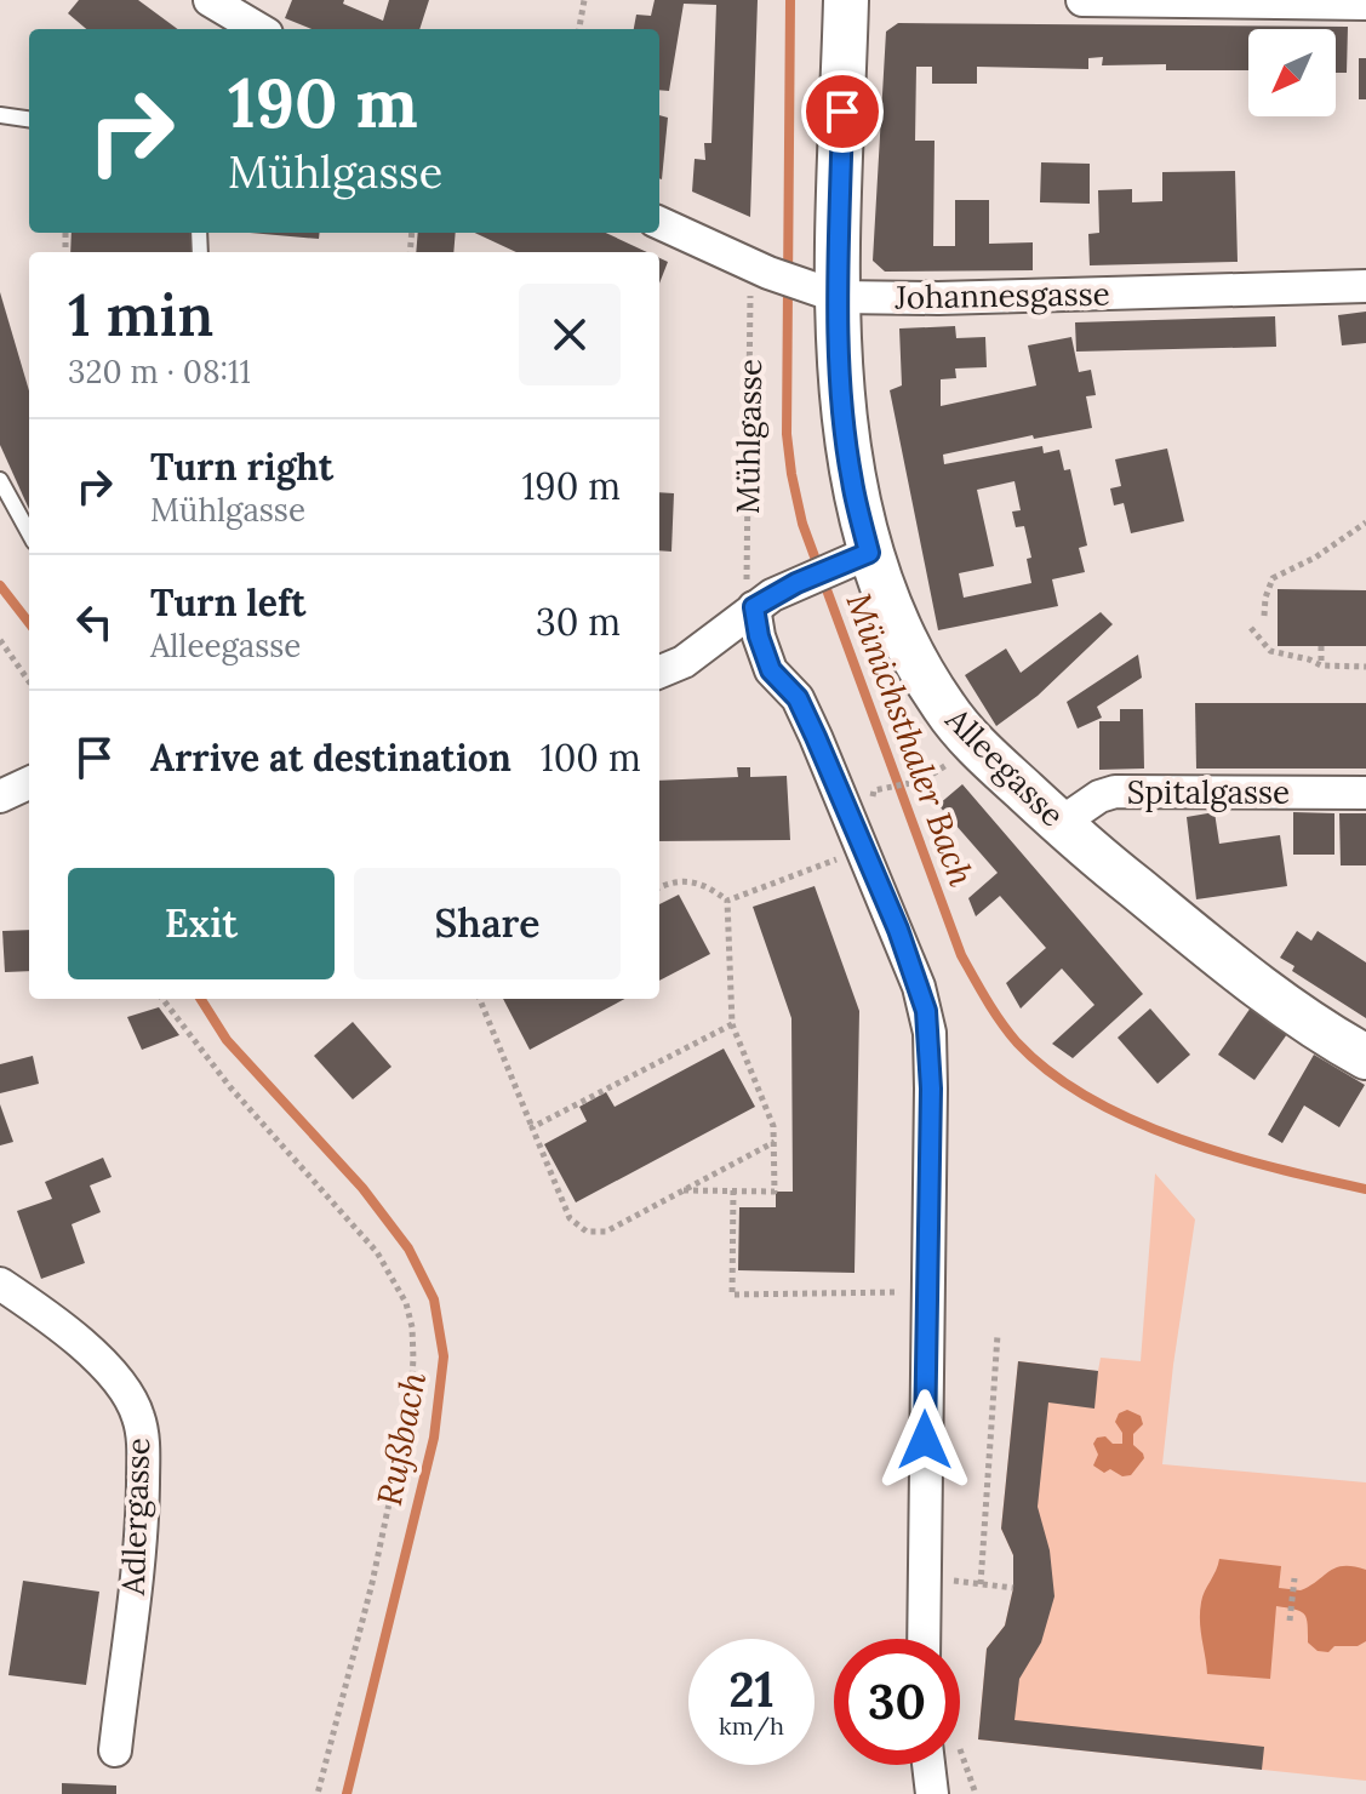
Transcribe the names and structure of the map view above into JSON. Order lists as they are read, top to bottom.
{
  "streets": {
    "street": [
      "Johannesgasse",
      "Alleegasse",
      "Spitalgasse",
      "Adlergasse"
    ],
    "path": ["Mühlgasse"]
  },
  "crossings": [
    ["Johannesgasse", "Mühlgasse"],
    ["Johannesgasse", "Alleegasse"],
    ["Alleegasse", "Spitalgasse"]
  ],
  "water": ["Münichsthaler Bach", "Rußbach"],
  "north": "bottom left",
  "page": {
    "turn": ["190 m", "Mühlgasse"],
    "heading": ["1 min", "320 m · 08:11"],
    "list": [
      {
        "name": "Turn right",
        "note": "Mühlgasse",
        "value": "190 m"
      },
      {
        "name": "Turn left",
        "note": "Alleegasse",
        "value": "30 m"
      },
      {
        "name": "Arrive at destination",
        "value": "100 m"
      }
    ],
    "buttons": ["Exit", "Share"],
    "speed": "21 km/h",
    "limit": "30"
  }
}
